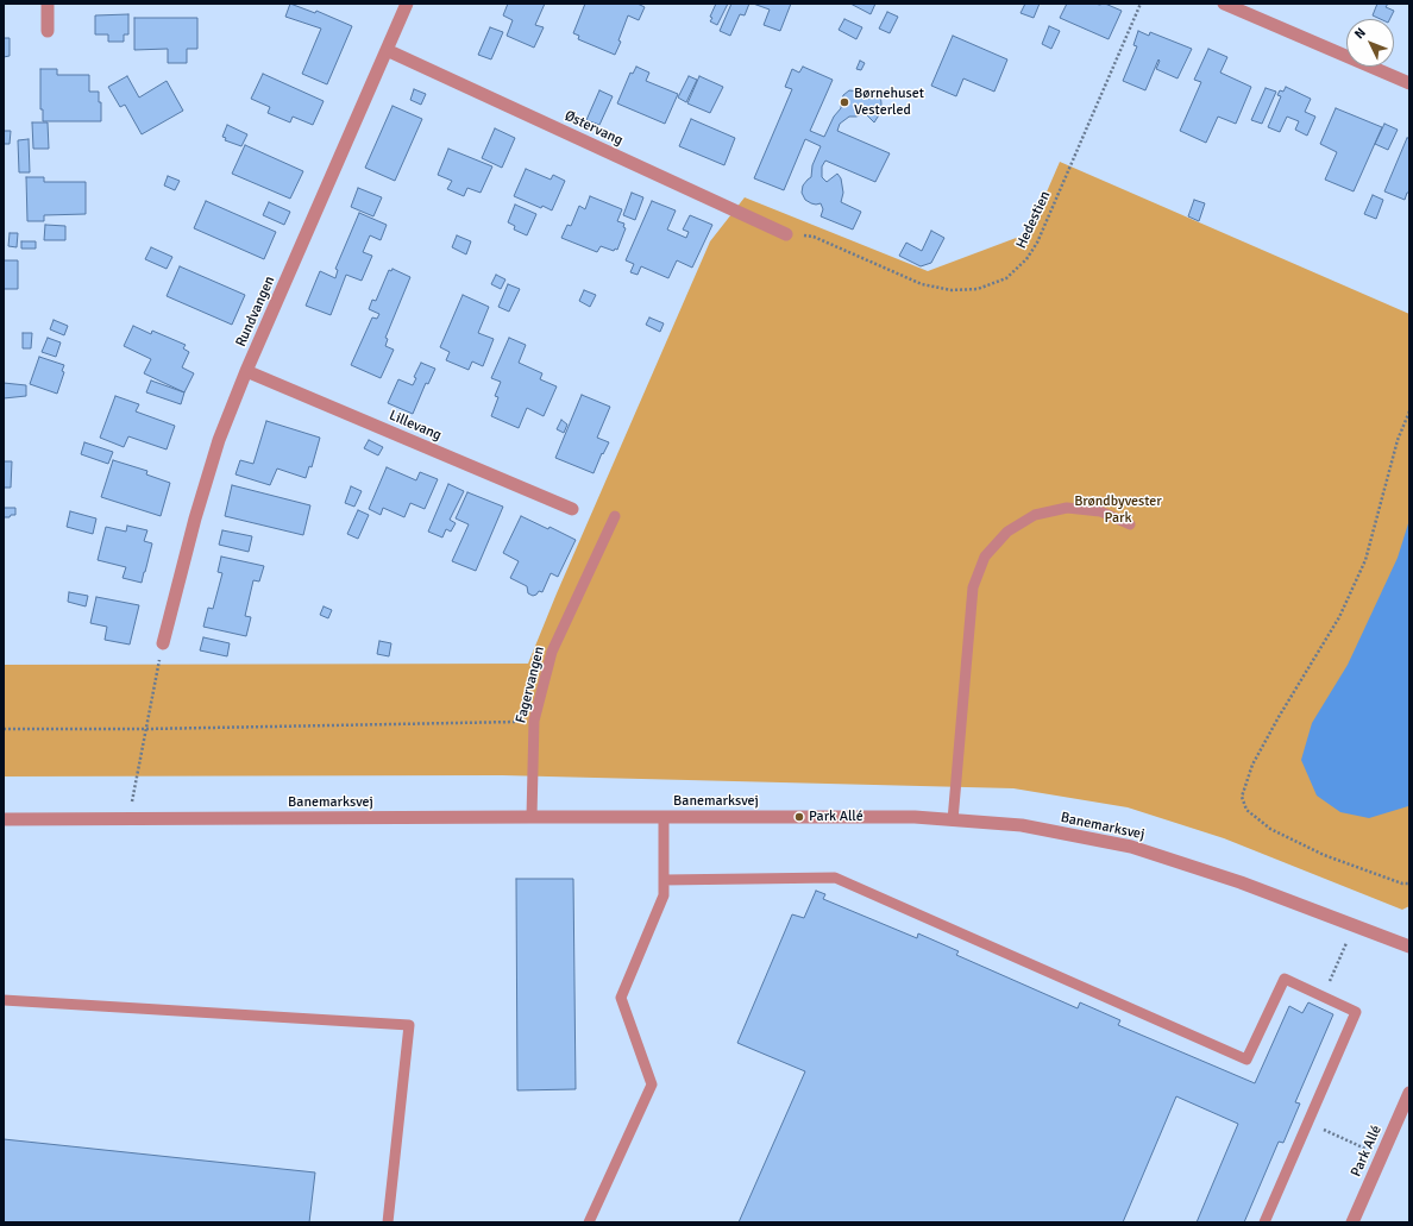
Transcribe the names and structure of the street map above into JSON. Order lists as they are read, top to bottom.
{
  "streets": {
    "street": [
      "Østervang",
      "Rundvangen",
      "Lillevang",
      "Banemarksvej",
      "Park Allé"
    ],
    "lane": ["Fagervangen"],
    "path": ["Hedestien"]
  },
  "crossings": [
    ["Østervang", "Hedestien"],
    ["Østervang", "Rundvangen"],
    ["Rundvangen", "Lillevang"],
    ["Fagervangen", "Banemarksvej"]
  ],
  "parks": ["Brøndbyvester Park"],
  "places": ["Børnehuset Vesterled", "Park Allé"],
  "north": "top left"
}
